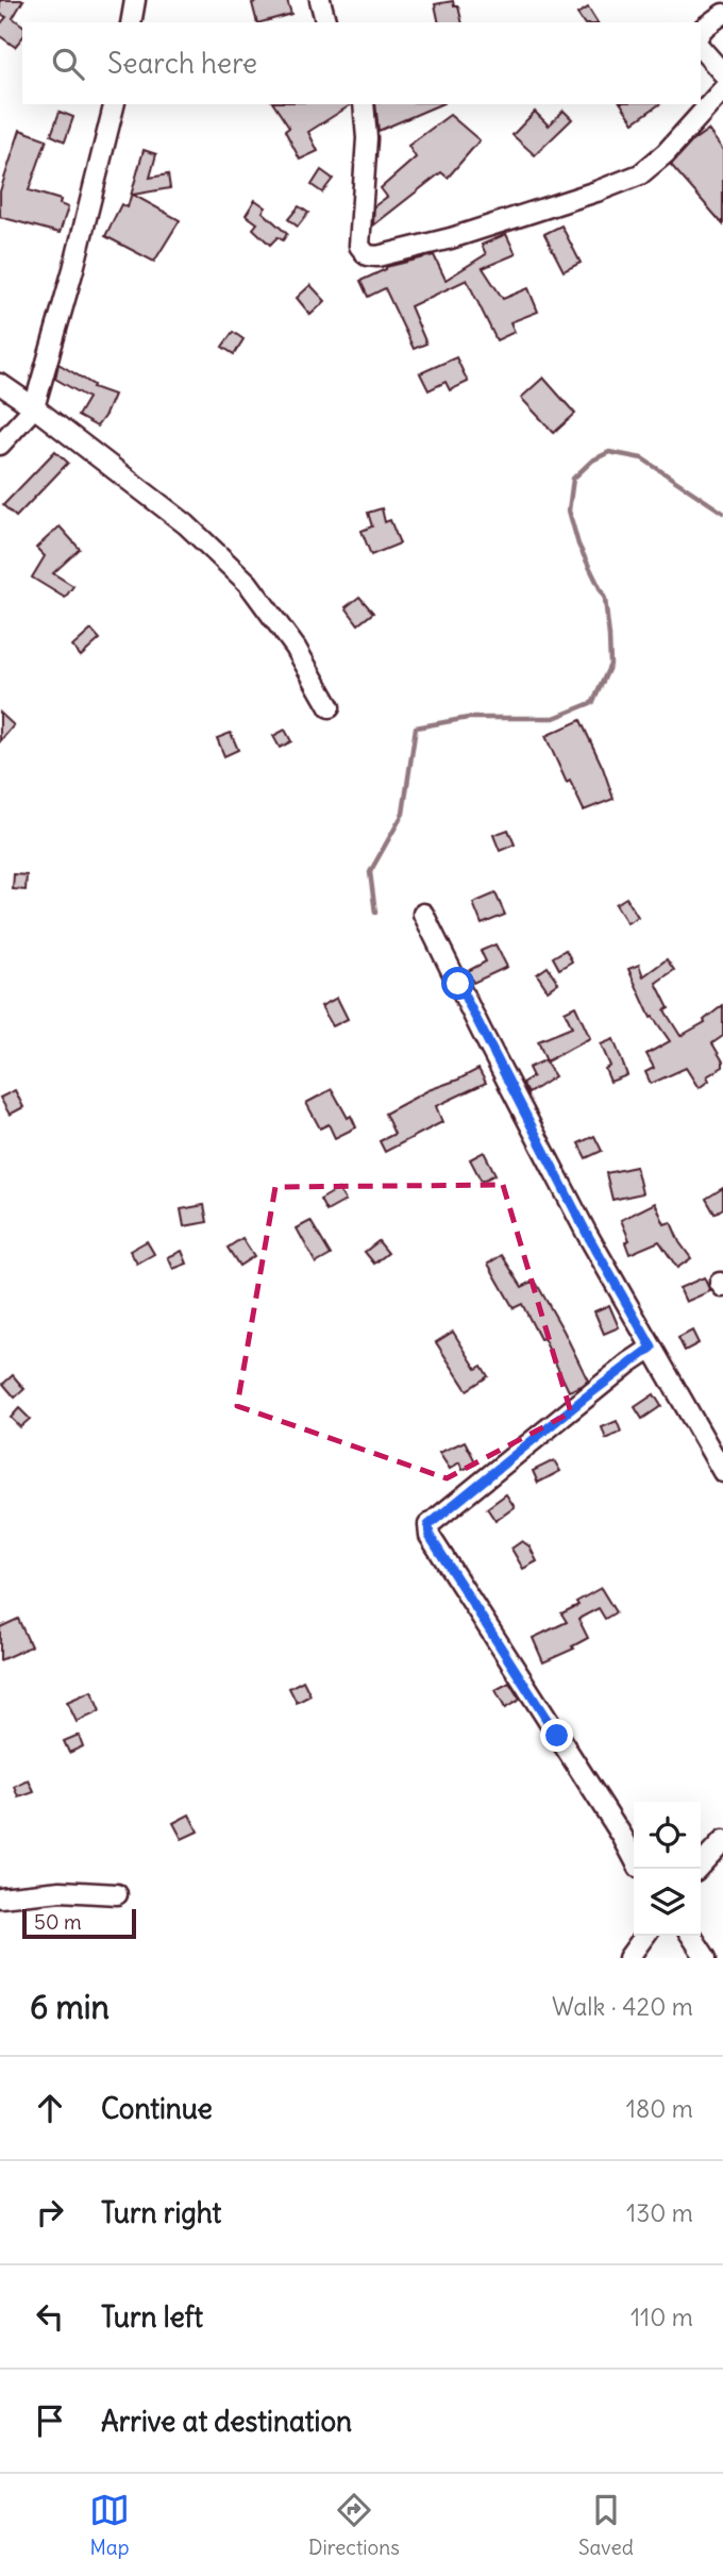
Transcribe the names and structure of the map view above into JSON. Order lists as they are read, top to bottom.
{
  "scale_bar": "50 m",
  "page": {
    "search": "Search here",
    "scale": "50 m",
    "heading": ["6 min", "Walk · 420 m"],
    "list": [
      ["Continue", "180 m"],
      ["Turn right", "130 m"],
      ["Turn left", "110 m"],
      "Arrive at destination"
    ],
    "nav": ["Map", "Directions", "Saved"]
  }
}
